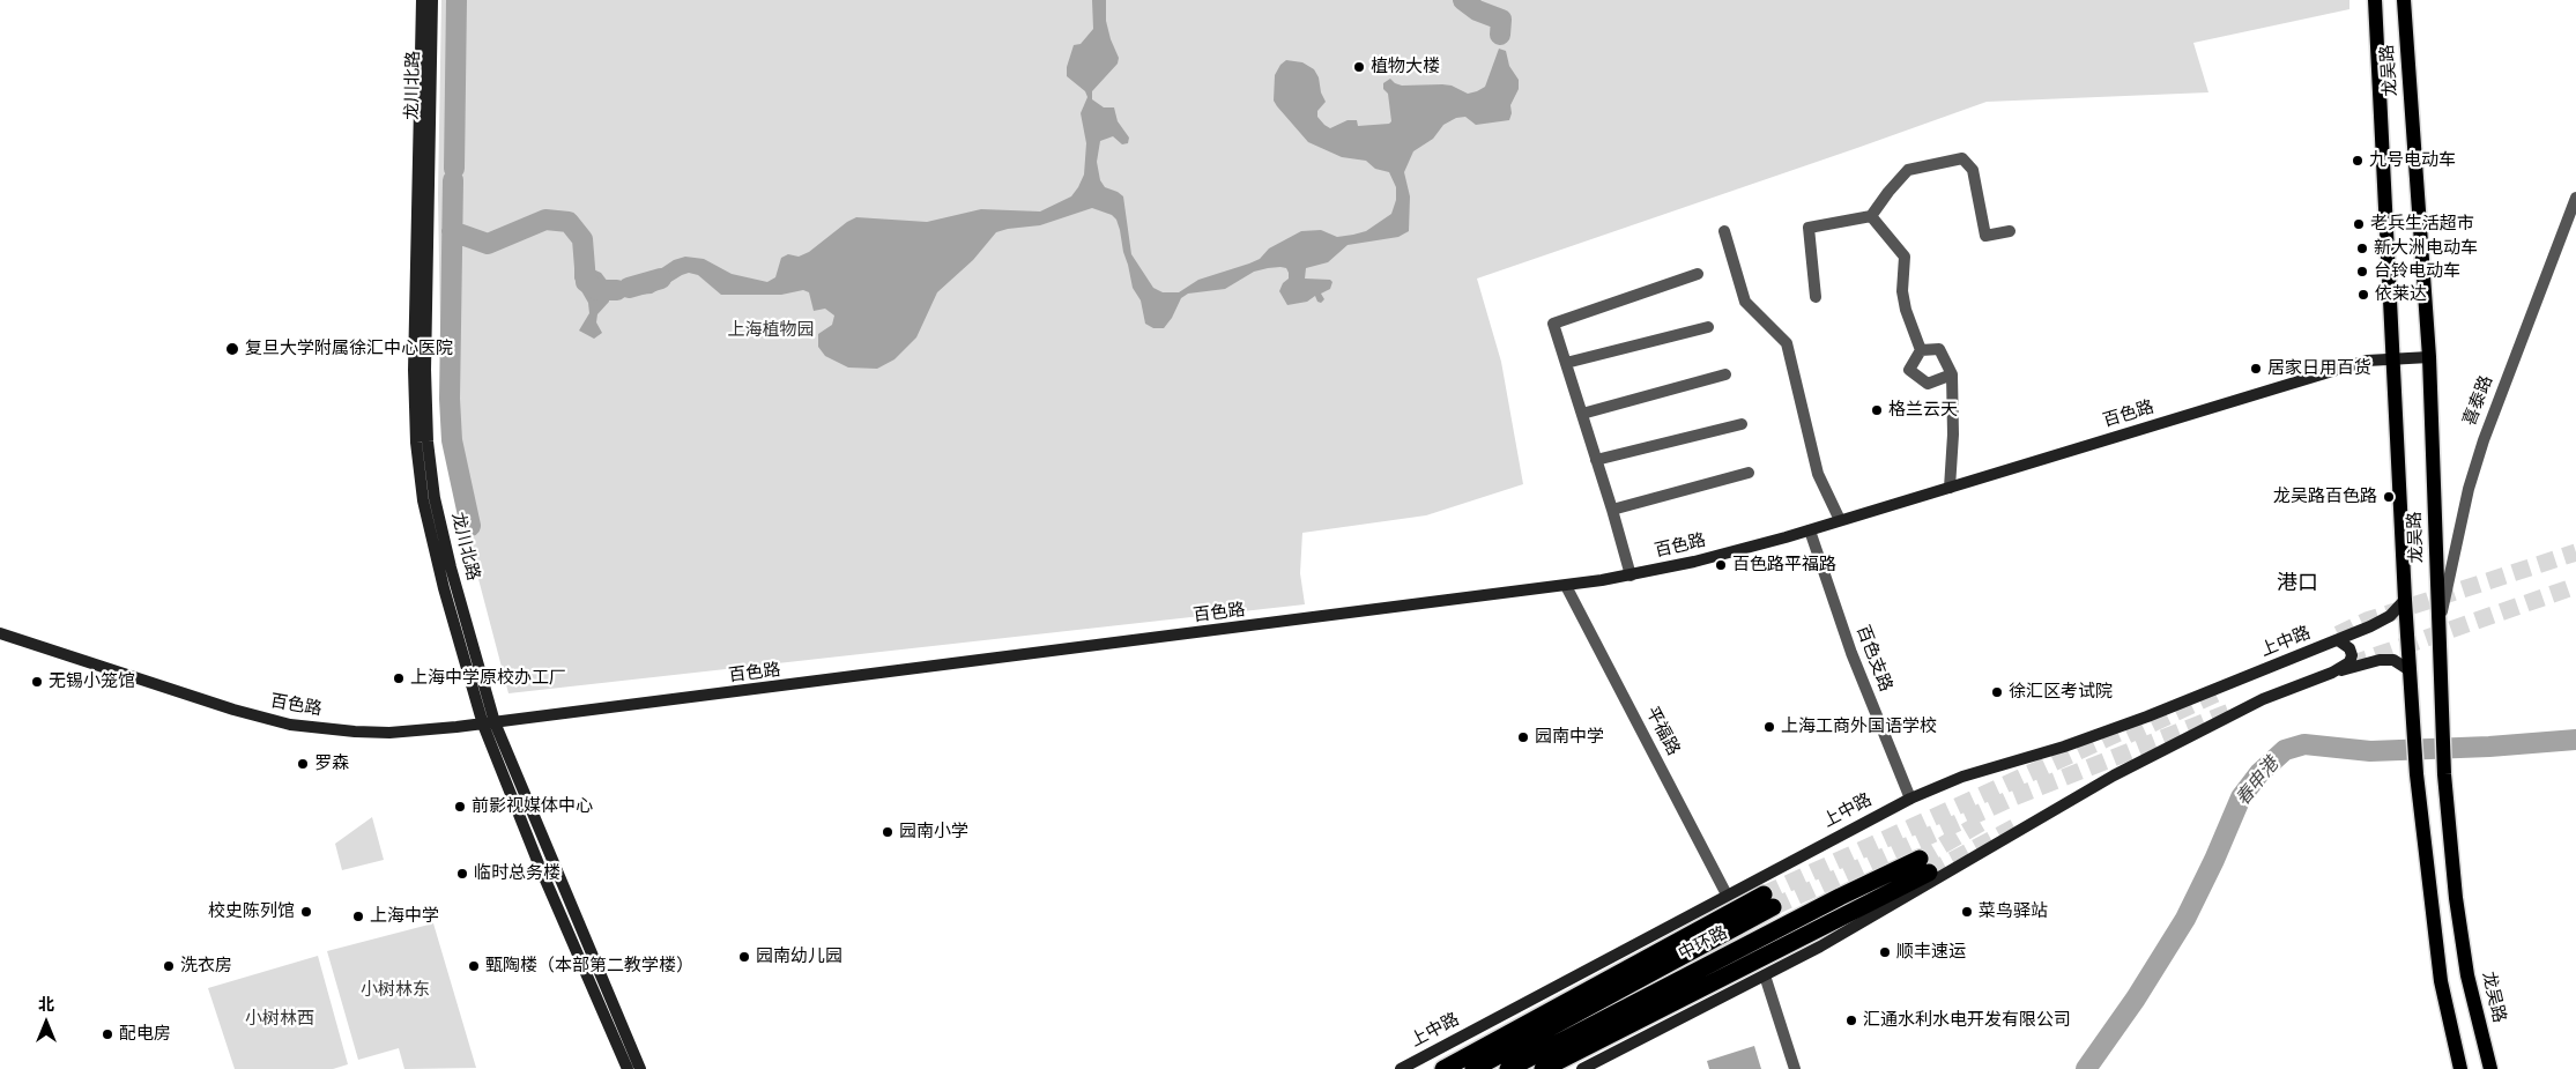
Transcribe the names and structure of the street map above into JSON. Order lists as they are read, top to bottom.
{
  "streets": {
    "highway": ["中环路"],
    "main road": ["龙吴路"],
    "street": [
      "龙川北路",
      "喜泰路",
      "百色路",
      "上中路",
      "百色支路",
      "平福路"
    ]
  },
  "crossings": [
    ["龙吴路", "喜泰路"],
    ["龙吴路", "百色路"],
    ["龙吴路", "上中路"],
    ["龙川北路", "百色路"],
    ["百色路", "百色支路"],
    ["百色路", "平福路"],
    ["上中路", "百色支路"],
    ["上中路", "平福路"]
  ],
  "districts": ["港口"],
  "water": ["春申港"],
  "parks": ["上海植物园", "小树林东", "小树林西"],
  "places": [
    "植物大楼",
    "九号电动车",
    "老兵生活超市",
    "新大洲电动车",
    "台铃电动车",
    "依莱达",
    "复旦大学附属徐汇中心医院",
    "居家日用百货",
    "格兰云天",
    "龙吴路百色路",
    "百色路平福路",
    "上海中学原校办工厂",
    "无锡小笼馆",
    "徐汇区考试院",
    "上海工商外国语学校",
    "园南中学",
    "罗森",
    "前影视媒体中心",
    "园南小学",
    "临时总务楼",
    "校史陈列馆",
    "菜鸟驿站",
    "上海中学",
    "顺丰速运",
    "园南幼儿园",
    "洗衣房",
    "甄陶楼（本部第二教学楼）",
    "汇通水利水电开发有限公司",
    "配电房"
  ],
  "north": "top"
}
